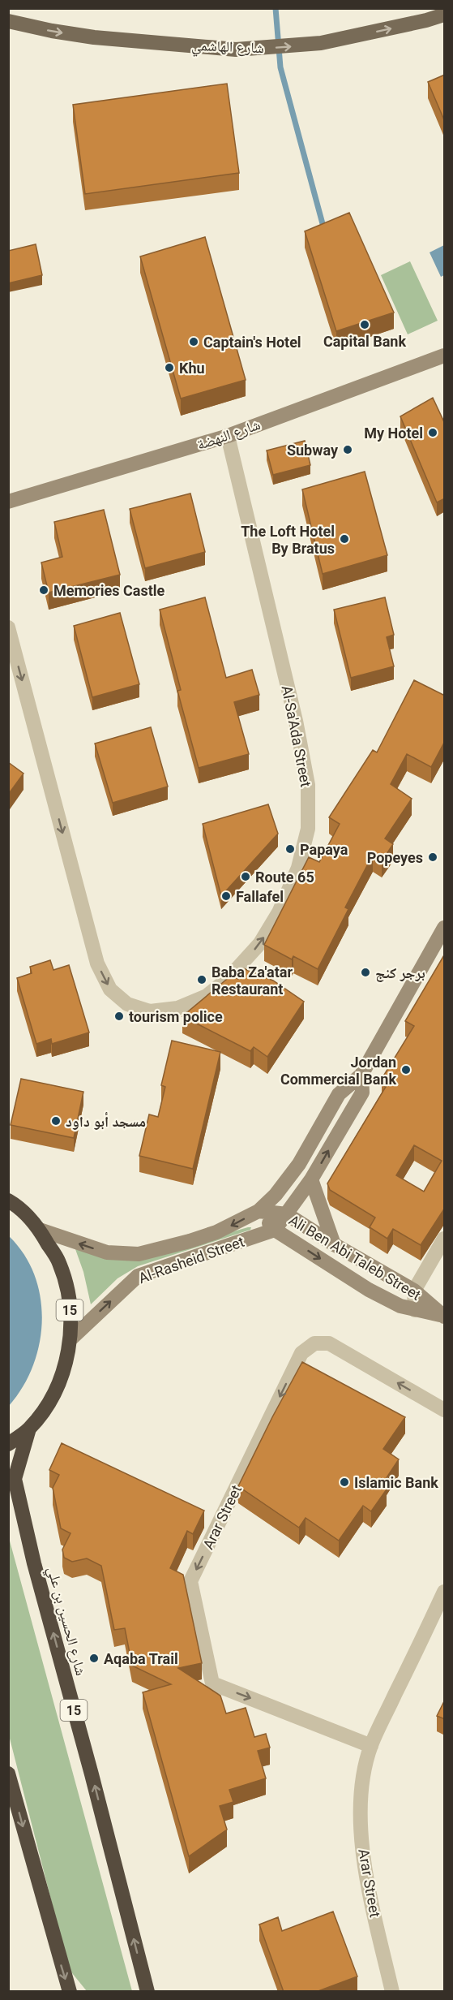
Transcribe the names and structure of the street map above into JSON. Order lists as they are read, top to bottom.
{
  "streets": {
    "highway": ["15", "شارع الحسين بن علي"],
    "main road": [
      "شارع الهاشمي",
      "شارع النهضة",
      "Ali Ben Abi Taleb Street",
      "Al-Rasheid Street"
    ],
    "street": ["Al-Sa'Ada Street", "Arar Street"]
  },
  "crossings": [
    ["شارع النهضة", "Al-Sa'Ada Street"],
    ["Ali Ben Abi Taleb Street", "Al-Rasheid Street"],
    ["Al-Rasheid Street", "15"],
    ["15", "شارع الحسين بن علي"]
  ],
  "one_way": ["شارع الهاشمي"],
  "places": [
    "Capital Bank",
    "Captain's Hotel",
    "Khu",
    "My Hotel",
    "Subway",
    "The Loft Hotel By Bratus",
    "Memories Castle",
    "Papaya",
    "Popeyes",
    "Route 65",
    "Fallafel",
    "برجر كنج",
    "Baba Za'atar Restaurant",
    "tourism police",
    "Jordan Commercial Bank",
    "مسجد أبو داود",
    "Islamic Bank",
    "Aqaba Trail"
  ]
}
